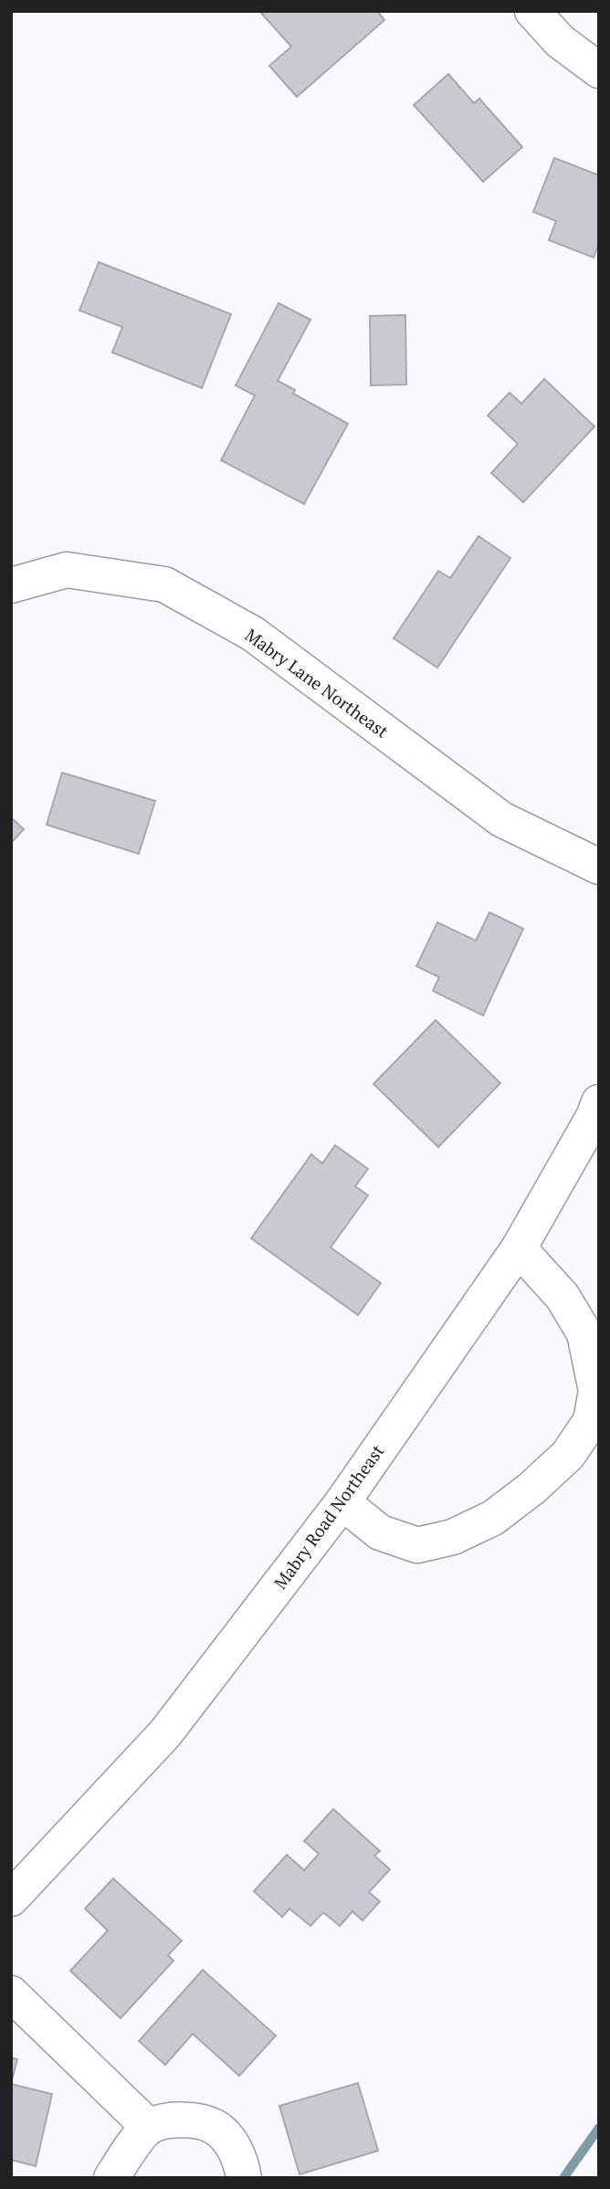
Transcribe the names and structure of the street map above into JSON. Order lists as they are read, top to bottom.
{
  "streets": {
    "street": ["Mabry Lane Northeast", "Mabry Road Northeast"]
  }
}
